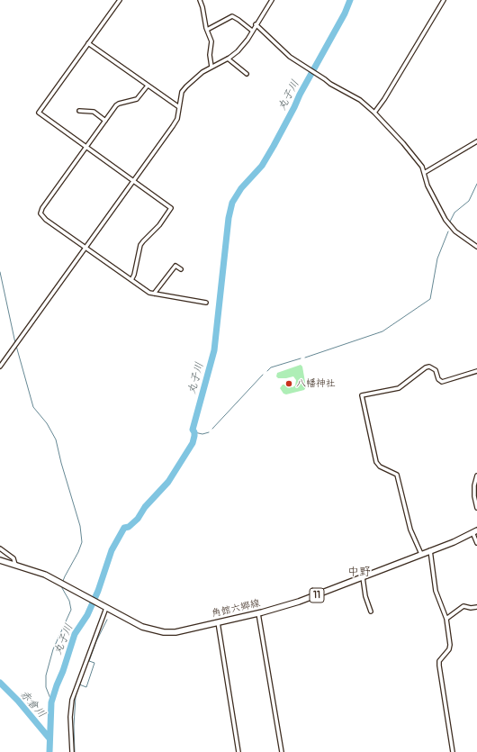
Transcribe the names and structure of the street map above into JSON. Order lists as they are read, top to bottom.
{
  "streets": {
    "main road": ["11", "角館六郷線"]
  },
  "districts": ["中野"],
  "water": ["丸子川", "赤倉川"],
  "places": ["八幡神社"]
}
